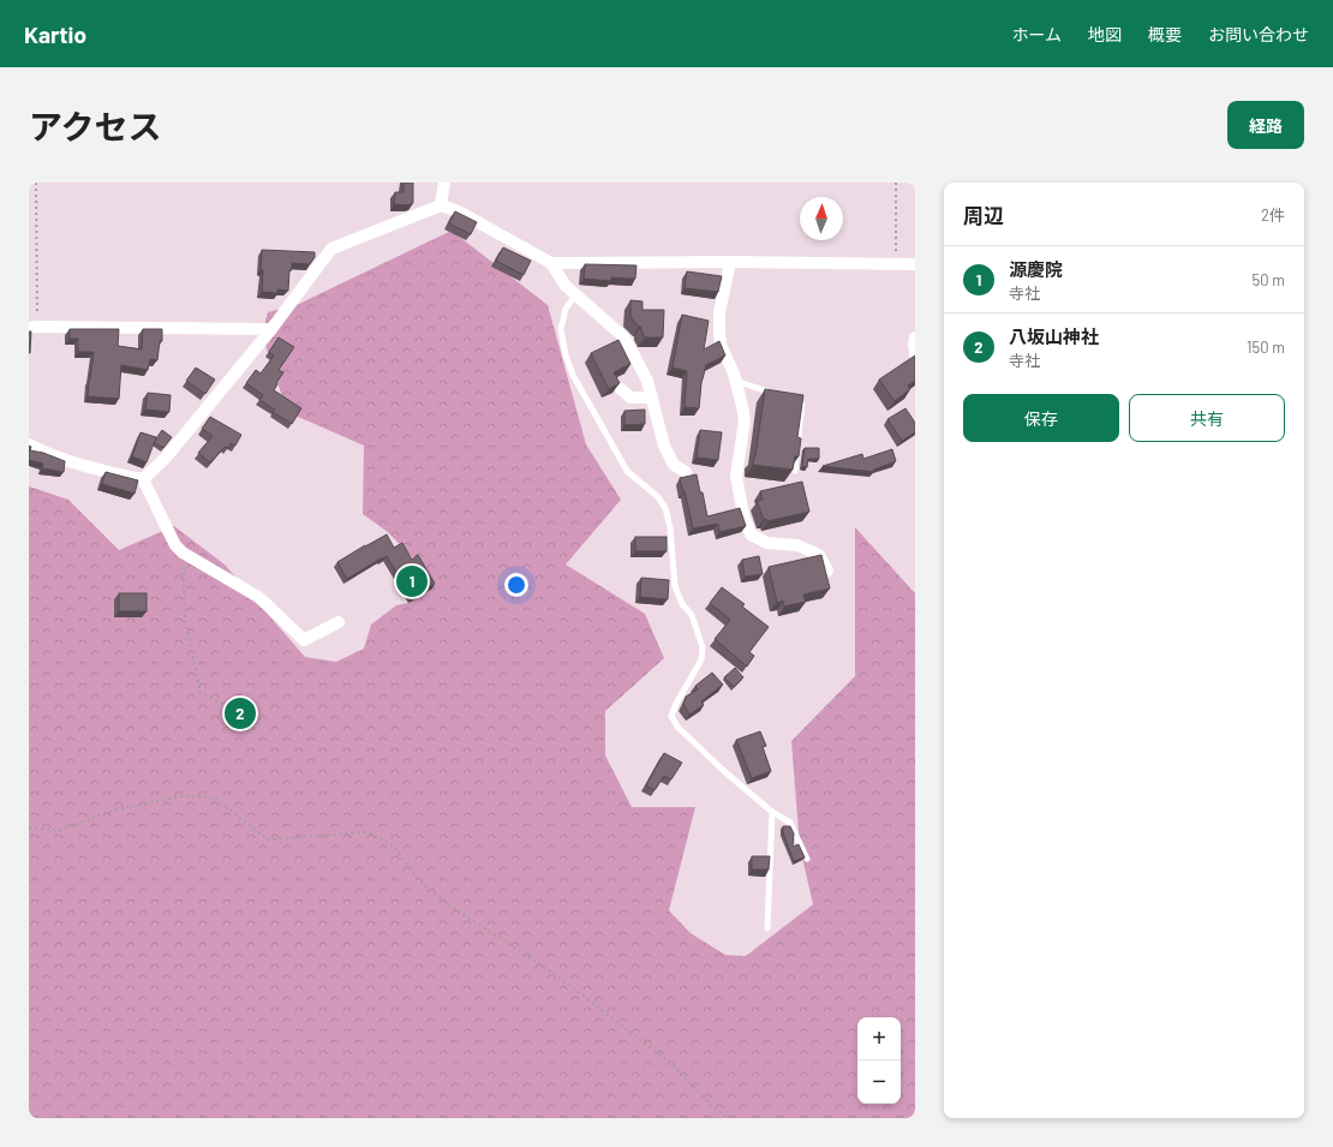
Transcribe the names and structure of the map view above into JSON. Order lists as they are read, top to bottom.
{
  "north": "top",
  "page": {
    "header": "Kartio",
    "nav": [
      "ホーム",
      "地図",
      "概要",
      "お問い合わせ"
    ],
    "title": "アクセス",
    "buttons": [
      "経路",
      ["保存", "共有"]
    ],
    "heading": ["周辺", "2件"],
    "list": [
      {
        "mark": "1",
        "name": "源慶院",
        "note": "寺社",
        "value": "50 m"
      },
      {
        "mark": "2",
        "name": "八坂山神社",
        "note": "寺社",
        "value": "150 m"
      }
    ],
    "pins": ["1", "2"],
    "map_buttons": ["+", "−"]
  }
}
